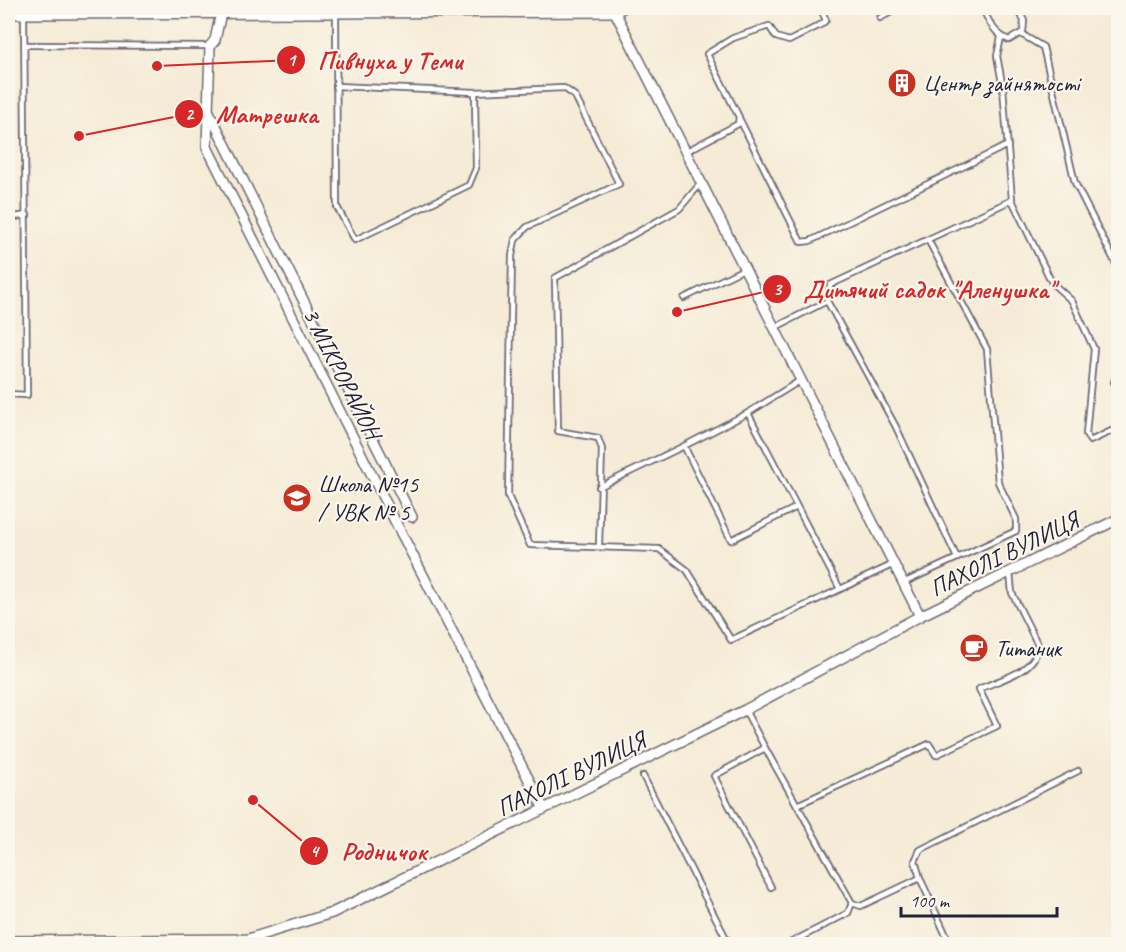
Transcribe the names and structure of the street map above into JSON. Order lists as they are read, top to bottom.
{
  "streets": {
    "street": ["3 МІКРОРАЙОН", "ПАХОЛІ ВУЛИЦЯ"]
  },
  "crossings": [
    ["3 МІКРОРАЙОН", "ПАХОЛІ ВУЛИЦЯ"]
  ],
  "places": {
    "other": [
      "Пивнуха у Теми",
      "Матрешка",
      "Дитячий садок \"Аленушка\"",
      "Родничок"
    ],
    "building": ["Центр зайнятості"],
    "school or university": ["Школа №15 / УВК № 5"],
    "cafe": ["Титаник"]
  },
  "scale_bar": "100 m"
}
